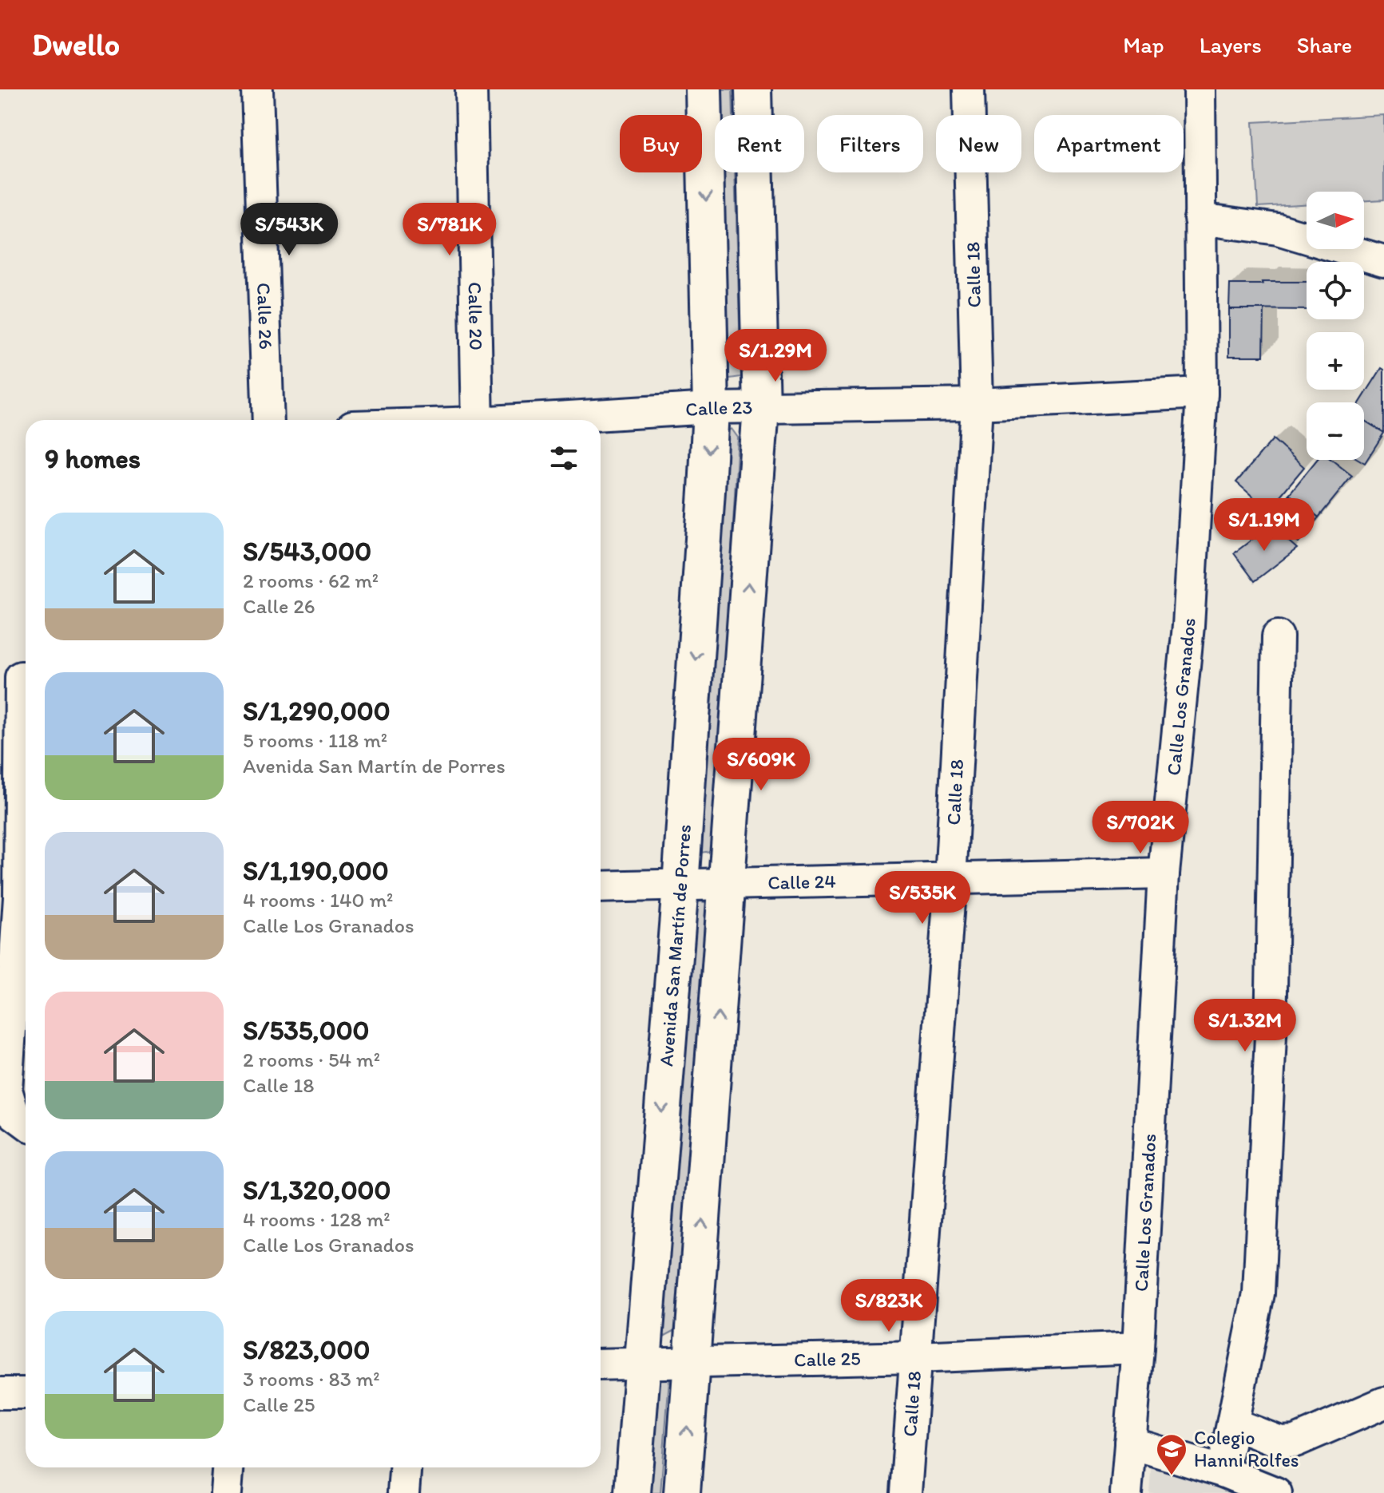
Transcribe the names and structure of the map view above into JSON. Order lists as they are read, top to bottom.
{
  "streets": {
    "main road": ["Avenida San Martín de Porres"],
    "street": [
      "Calle 18",
      "Calle 26",
      "Calle 20",
      "Calle 23",
      "Calle Los Granados",
      "Calle 24",
      "Calle 25"
    ]
  },
  "crossings": [
    ["Calle 18", "Calle 23"],
    ["Calle 18", "Calle 24"],
    ["Calle 18", "Calle 25"],
    ["Calle 23", "Calle Los Granados"],
    ["Calle 23", "Avenida San Martín de Porres"],
    ["Calle Los Granados", "Calle 24"],
    ["Calle Los Granados", "Calle 25"],
    ["Calle 24", "Avenida San Martín de Porres"],
    ["Avenida San Martín de Porres", "Calle 25"]
  ],
  "places": {
    "school or university": ["Colegio Hanni Rolfes"]
  },
  "north": "right",
  "page": {
    "header": "Dwello",
    "nav": ["Map", "Layers", "Share"],
    "chip": [
      "Buy",
      "Rent",
      "Filters",
      "New",
      "Apartment"
    ],
    "map_buttons": ["+", "−"],
    "price": [
      "S/543K",
      "S/781K",
      "S/1.29M",
      "S/1.19M",
      "S/609K",
      "S/702K",
      "S/535K",
      "S/1.32M",
      "S/823K"
    ],
    "heading": "9 homes",
    "list": [
      {
        "name": "S/543,000",
        "note": "2 rooms · 62 m² · Calle 26"
      },
      {
        "name": "S/1,290,000",
        "note": "5 rooms · 118 m² · Avenida San Martín de Porres"
      },
      {
        "name": "S/1,190,000",
        "note": "4 rooms · 140 m² · Calle Los Granados"
      },
      {
        "name": "S/535,000",
        "note": "2 rooms · 54 m² · Calle 18"
      },
      {
        "name": "S/1,320,000",
        "note": "4 rooms · 128 m² · Calle Los Granados"
      },
      {
        "name": "S/823,000",
        "note": "3 rooms · 83 m² · Calle 25"
      }
    ]
  }
}
